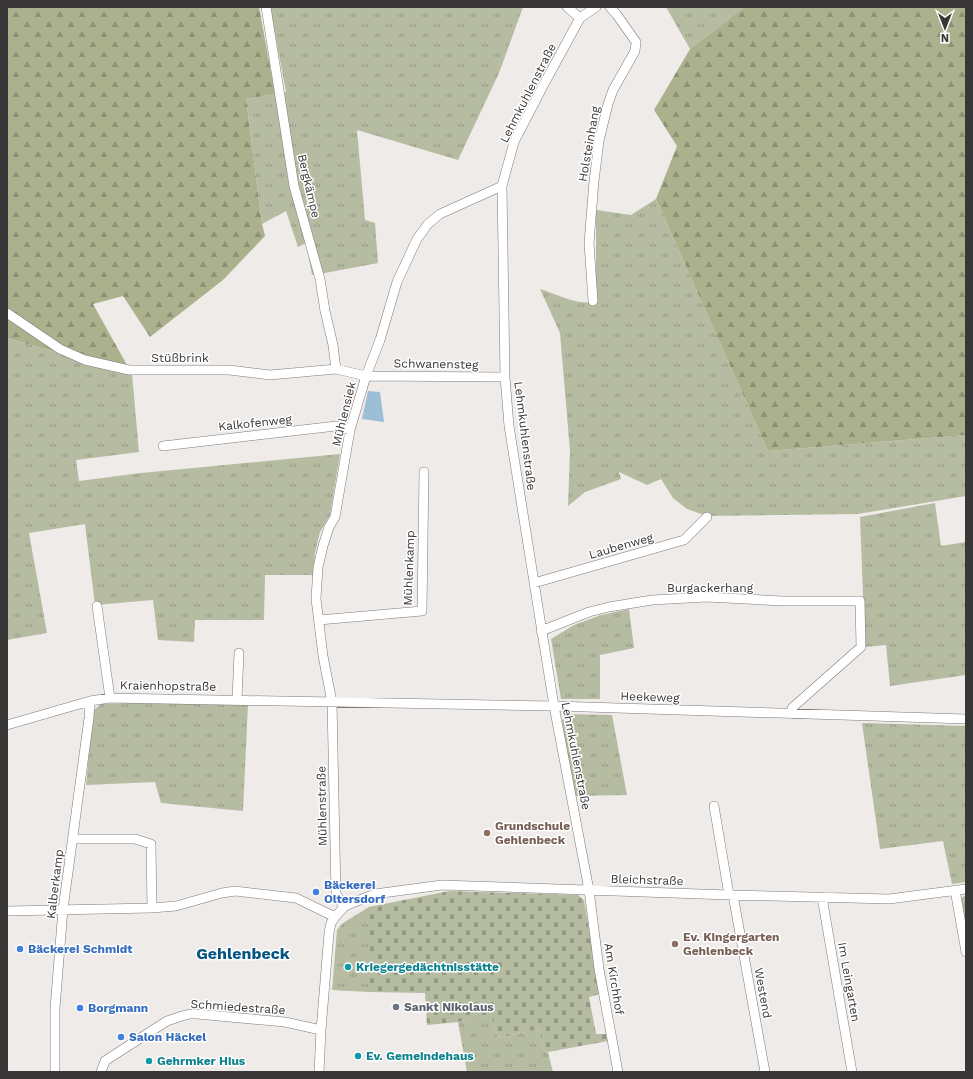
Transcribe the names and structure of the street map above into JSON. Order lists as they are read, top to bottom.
{
  "streets": {
    "street": [
      "Lehmkuhlenstraße",
      "Holsteinhang",
      "Bergkämpe",
      "Stüßbrink",
      "Schwanensteg",
      "Mühlensiek",
      "Kalkofenweg",
      "Laubenweg",
      "Mühlenkamp",
      "Burgackerhang",
      "Kraienhopstraße",
      "Heekeweg",
      "Mühlenstraße",
      "Bleichstraße",
      "Kalberkamp",
      "Am Kirchhof",
      "Im Leingarten",
      "Westend",
      "Schmiedestraße"
    ]
  },
  "crossings": [
    ["Lehmkuhlenstraße", "Schwanensteg"],
    ["Lehmkuhlenstraße", "Mühlensiek"],
    ["Lehmkuhlenstraße", "Laubenweg"],
    ["Lehmkuhlenstraße", "Burgackerhang"],
    ["Lehmkuhlenstraße", "Heekeweg"],
    ["Lehmkuhlenstraße", "Bleichstraße"],
    ["Lehmkuhlenstraße", "Am Kirchhof"],
    ["Bergkämpe", "Stüßbrink"],
    ["Stüßbrink", "Schwanensteg"],
    ["Stüßbrink", "Mühlensiek"],
    ["Schwanensteg", "Mühlensiek"],
    ["Mühlensiek", "Kalkofenweg"],
    ["Mühlensiek", "Mühlenkamp"],
    ["Mühlensiek", "Kraienhopstraße"],
    ["Mühlensiek", "Heekeweg"],
    ["Mühlensiek", "Mühlenstraße"],
    ["Burgackerhang", "Heekeweg"],
    ["Kraienhopstraße", "Heekeweg"],
    ["Kraienhopstraße", "Mühlenstraße"],
    ["Kraienhopstraße", "Kalberkamp"],
    ["Heekeweg", "Mühlenstraße"],
    ["Mühlenstraße", "Bleichstraße"],
    ["Bleichstraße", "Am Kirchhof"],
    ["Bleichstraße", "Im Leingarten"],
    ["Bleichstraße", "Westend"]
  ],
  "districts": ["Gehlenbeck"],
  "places": [
    "Grundschule Gehlenbeck",
    "Bäckerei Oltersdorf",
    "Ev. Kingergarten Gehlenbeck",
    "Bäckerei Schmidt",
    "Kriegergedächtnisstätte",
    "Sankt Nikolaus",
    "Borgmann",
    "Salon Häckel",
    "Ev. Gemeindehaus",
    "Gehrmker Hius"
  ],
  "north": "bottom"
}
